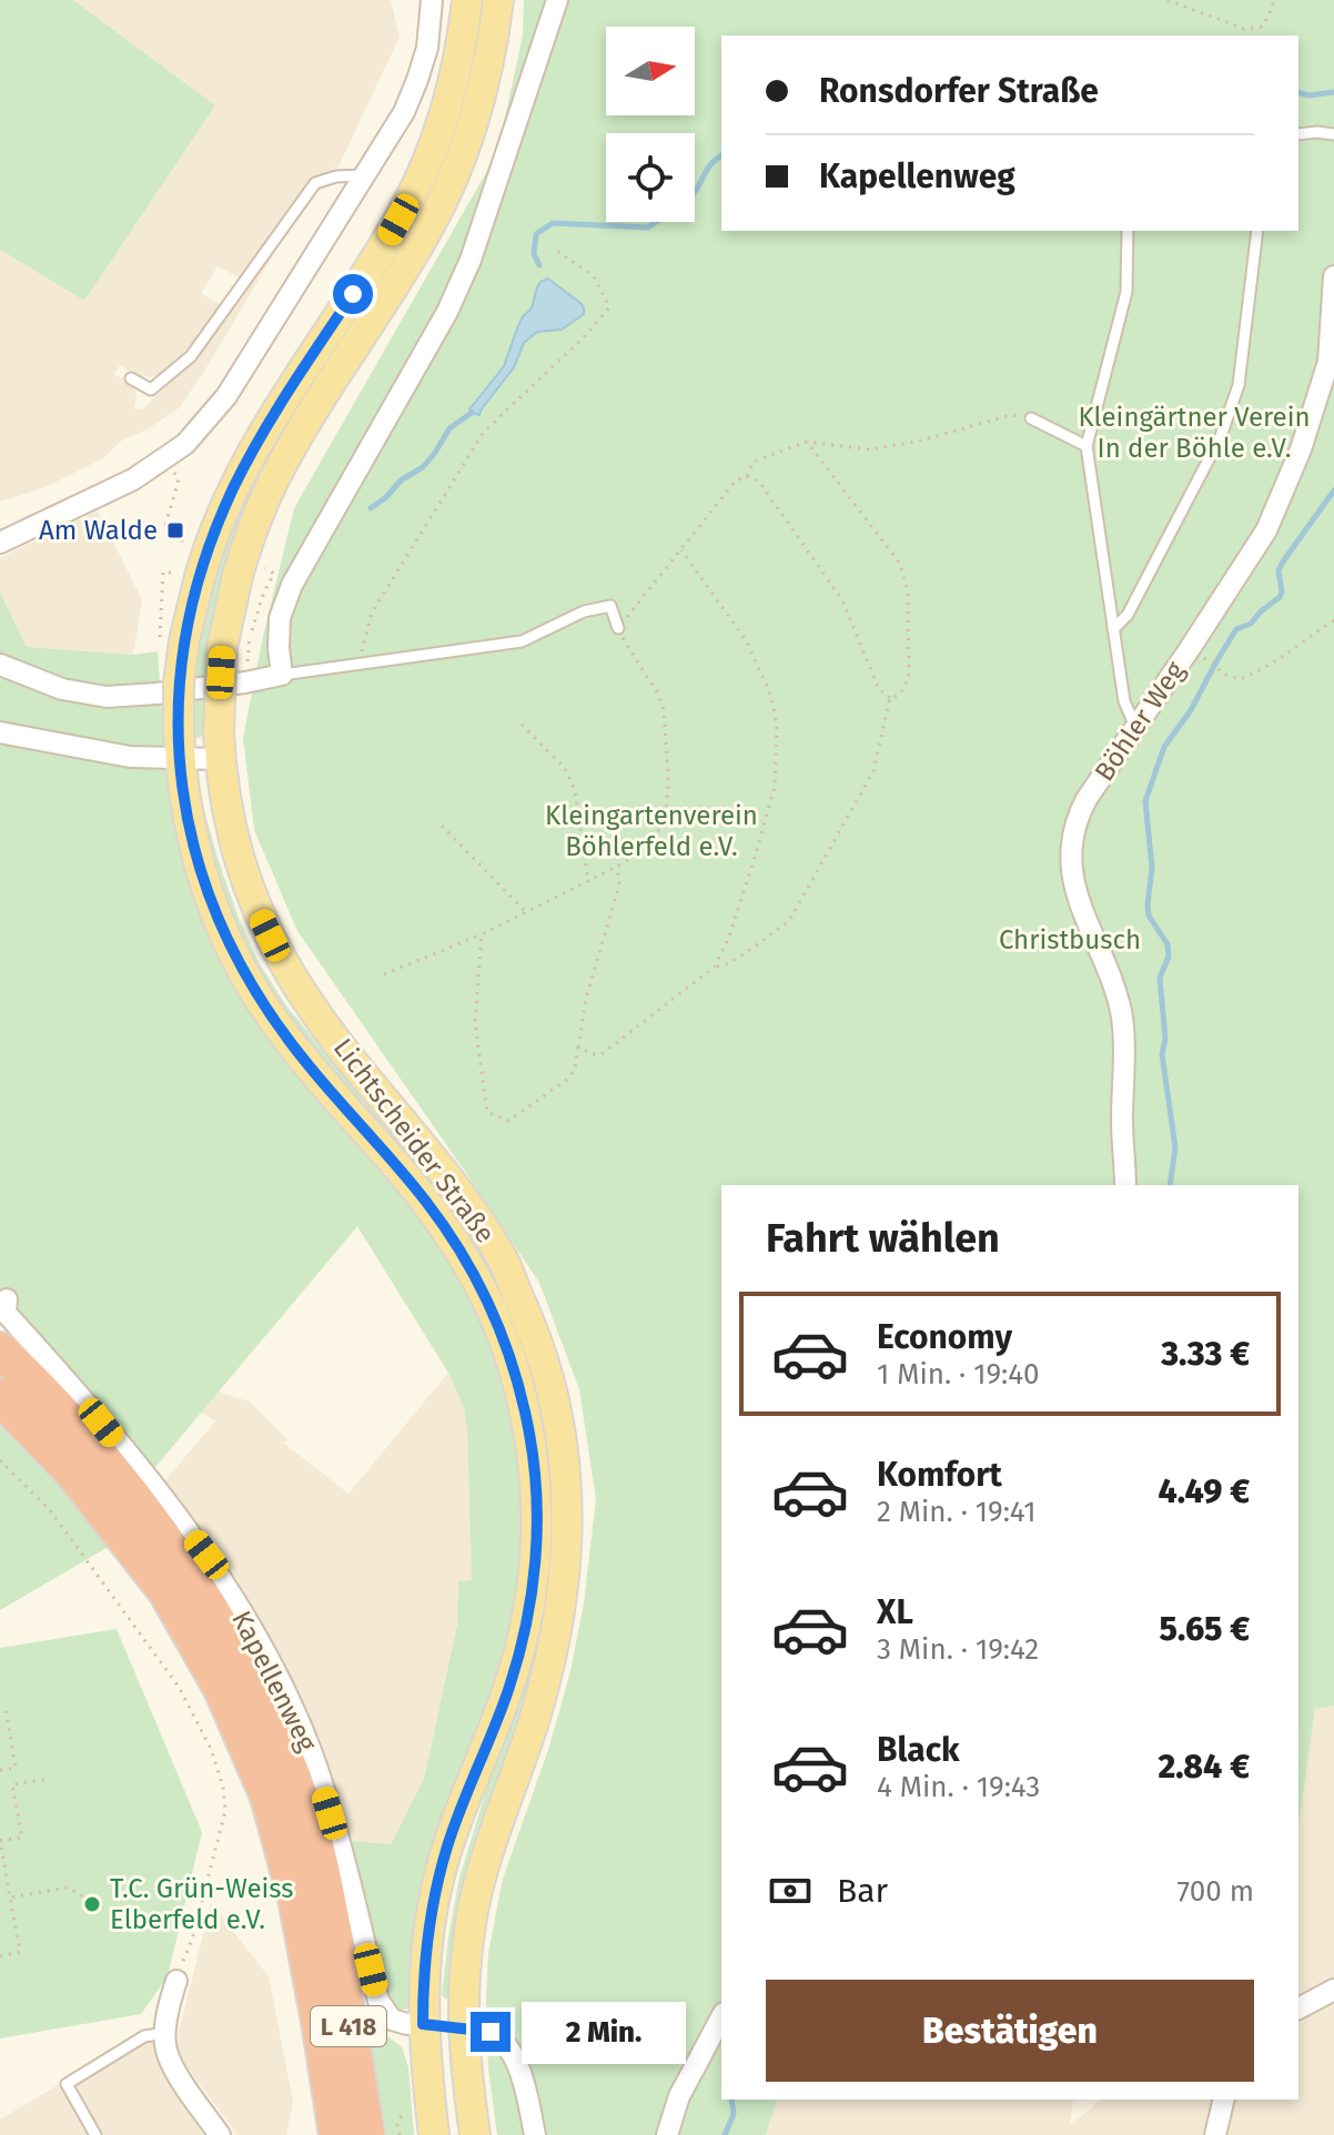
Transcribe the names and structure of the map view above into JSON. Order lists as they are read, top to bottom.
{
  "streets": {
    "highway": ["L 418"],
    "main road": ["Lichtscheider Straße", "Kapellenweg"],
    "street": ["Böhler Weg"]
  },
  "crossings": [
    ["Lichtscheider Straße", "Kapellenweg"]
  ],
  "parks": ["Kleingärtner Verein In der Böhle e.V.", "Kleingartenverein Böhlerfeld e.V.", "Christbusch"],
  "places": {
    "transit": ["Am Walde"],
    "other": ["T.C. Grün-Weiss Elberfeld e.V."]
  },
  "north": "right",
  "page": {
    "banner": ["Ronsdorfer Straße", "Kapellenweg"],
    "heading": "Fahrt wählen",
    "list": [
      {
        "name": "Economy",
        "note": "1 Min. · 19:40",
        "value": "3.33 €"
      },
      {
        "name": "Komfort",
        "note": "2 Min. · 19:41",
        "value": "4.49 €"
      },
      {
        "name": "XL",
        "note": "3 Min. · 19:42",
        "value": "5.65 €"
      },
      {
        "name": "Black",
        "note": "4 Min. · 19:43",
        "value": "2.84 €"
      }
    ],
    "pay": ["Bar", "700 m"],
    "buttons": "Bestätigen",
    "bubble": "2 Min."
  }
}
